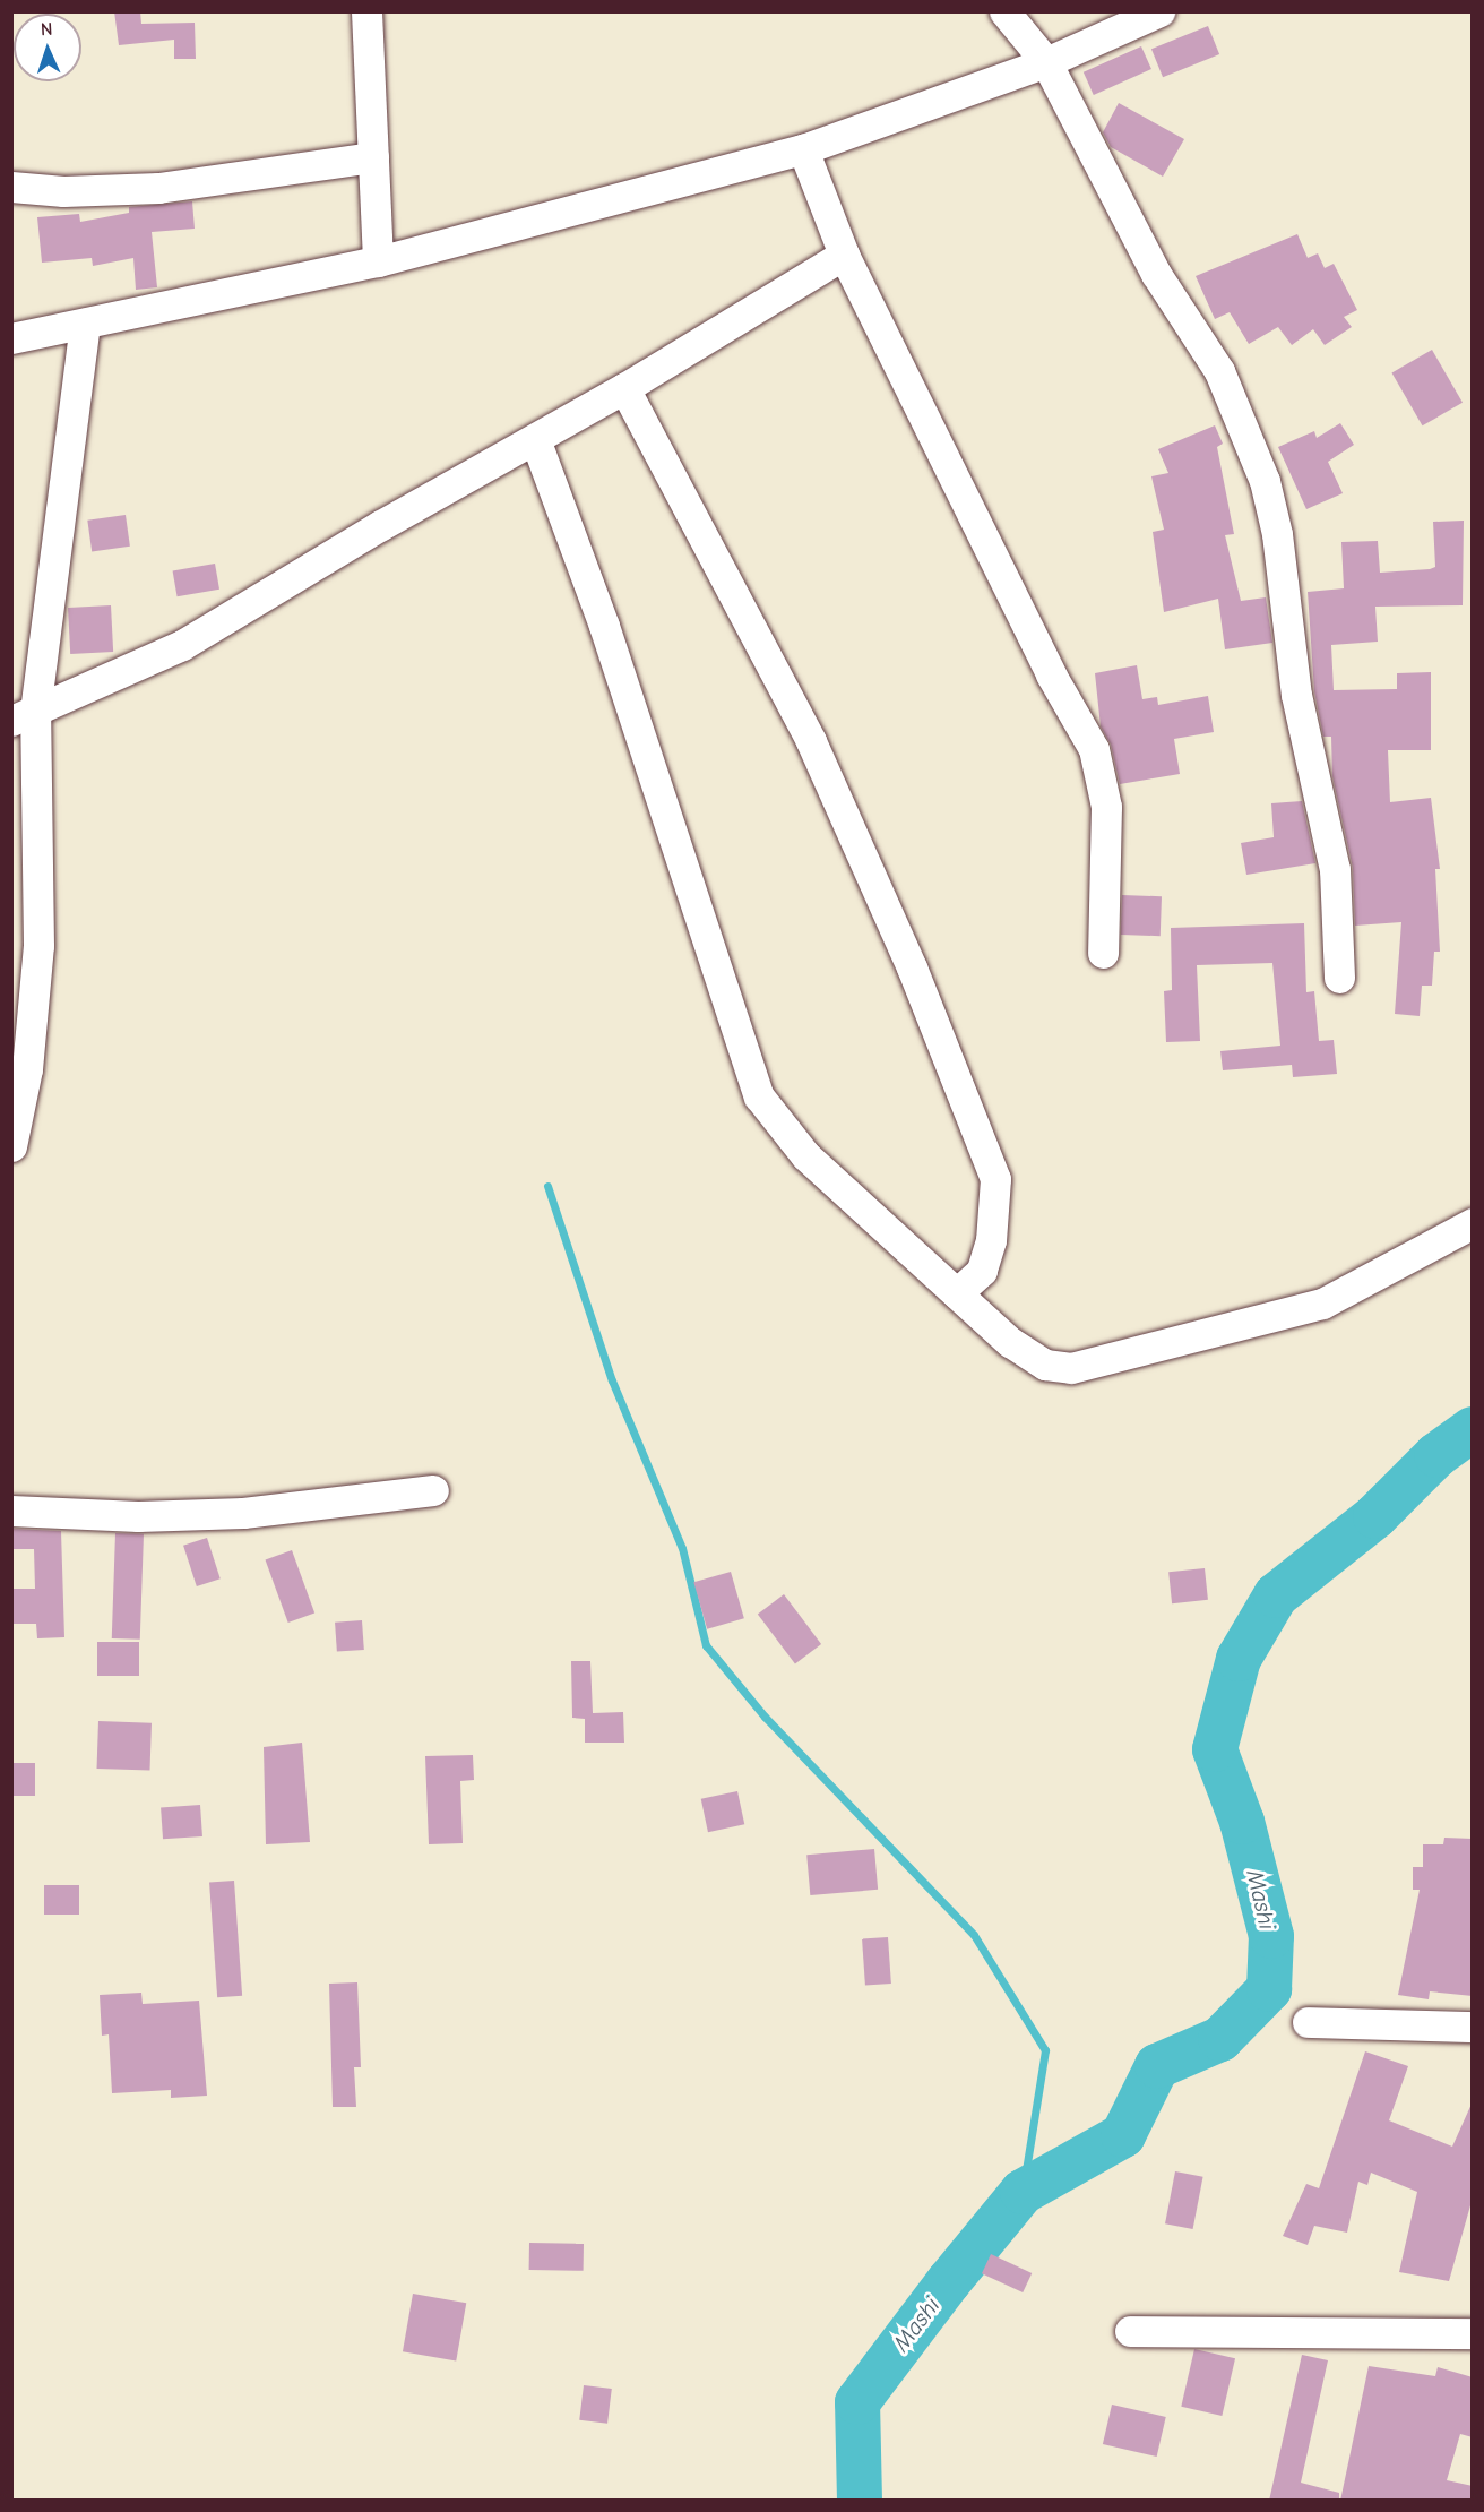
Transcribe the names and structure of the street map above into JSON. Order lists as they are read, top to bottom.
{
  "water": ["Mashi"],
  "north": "top"
}
